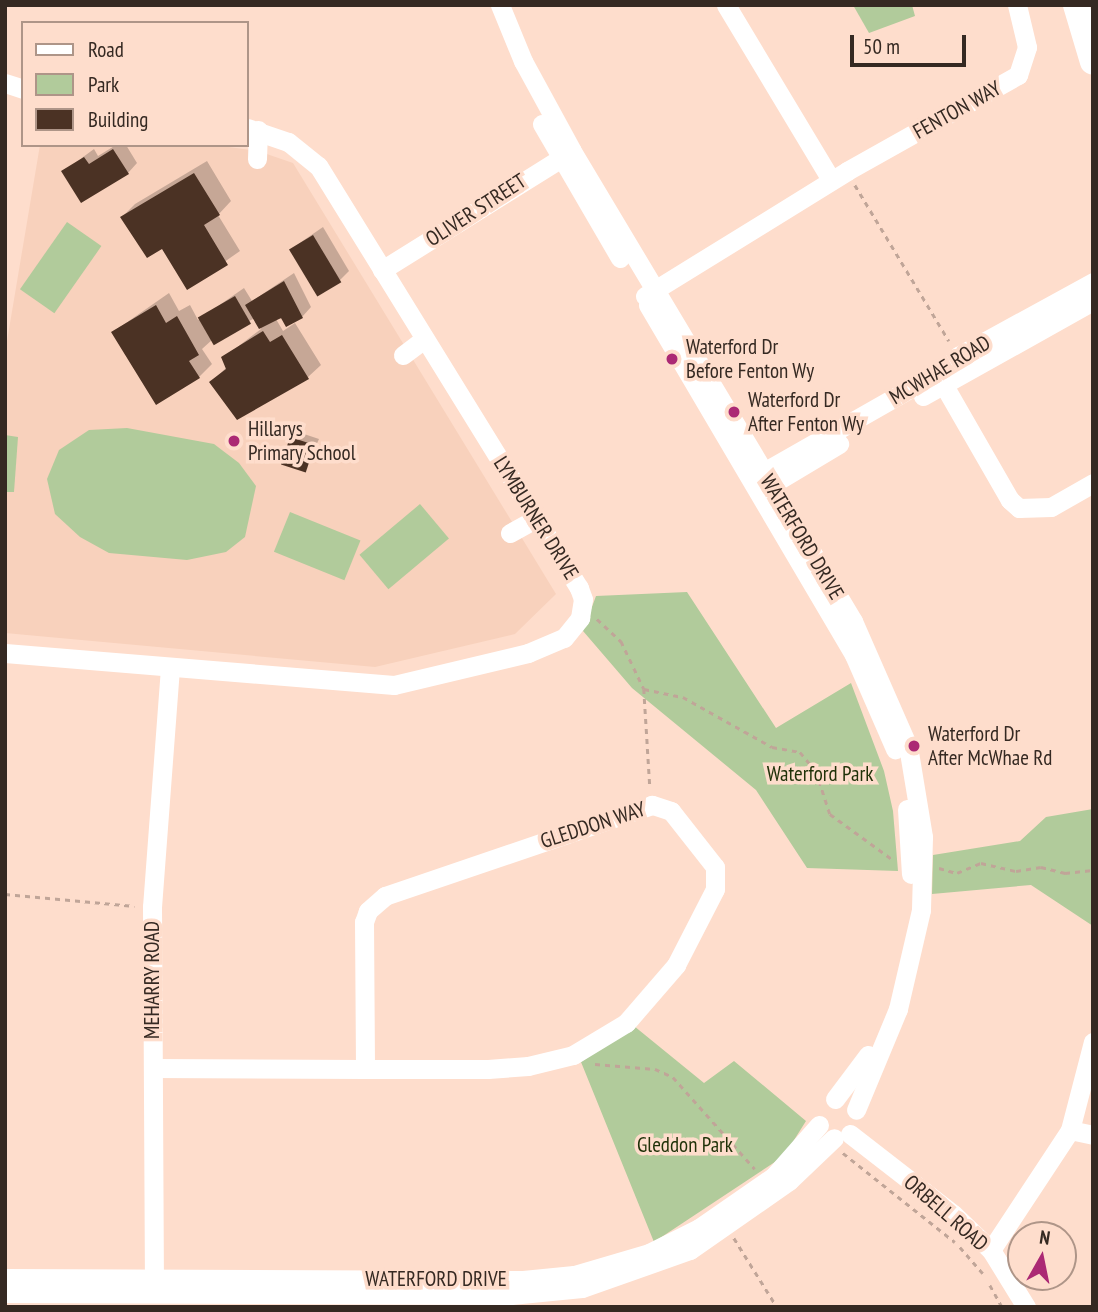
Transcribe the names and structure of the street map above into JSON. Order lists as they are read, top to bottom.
{
  "streets": {
    "street": [
      "FENTON WAY",
      "OLIVER STREET",
      "MCWHAE ROAD",
      "LYMBURNER DRIVE",
      "WATERFORD DRIVE",
      "GLEDDON WAY",
      "MEHARRY ROAD",
      "ORBELL ROAD"
    ]
  },
  "crossings": [
    ["FENTON WAY", "WATERFORD DRIVE"],
    ["OLIVER STREET", "LYMBURNER DRIVE"],
    ["OLIVER STREET", "WATERFORD DRIVE"],
    ["MCWHAE ROAD", "WATERFORD DRIVE"],
    ["WATERFORD DRIVE", "MEHARRY ROAD"],
    ["WATERFORD DRIVE", "ORBELL ROAD"],
    ["GLEDDON WAY", "MEHARRY ROAD"]
  ],
  "parks": ["Waterford Park", "Gleddon Park"],
  "places": [
    "Waterford Dr Before Fenton Wy",
    "Waterford Dr After Fenton Wy",
    "Hillarys Primary School",
    "Waterford Dr After McWhae Rd"
  ],
  "legend": ["Road", "Park", "Building"],
  "scale_bar": "50 m",
  "north": "top"
}
